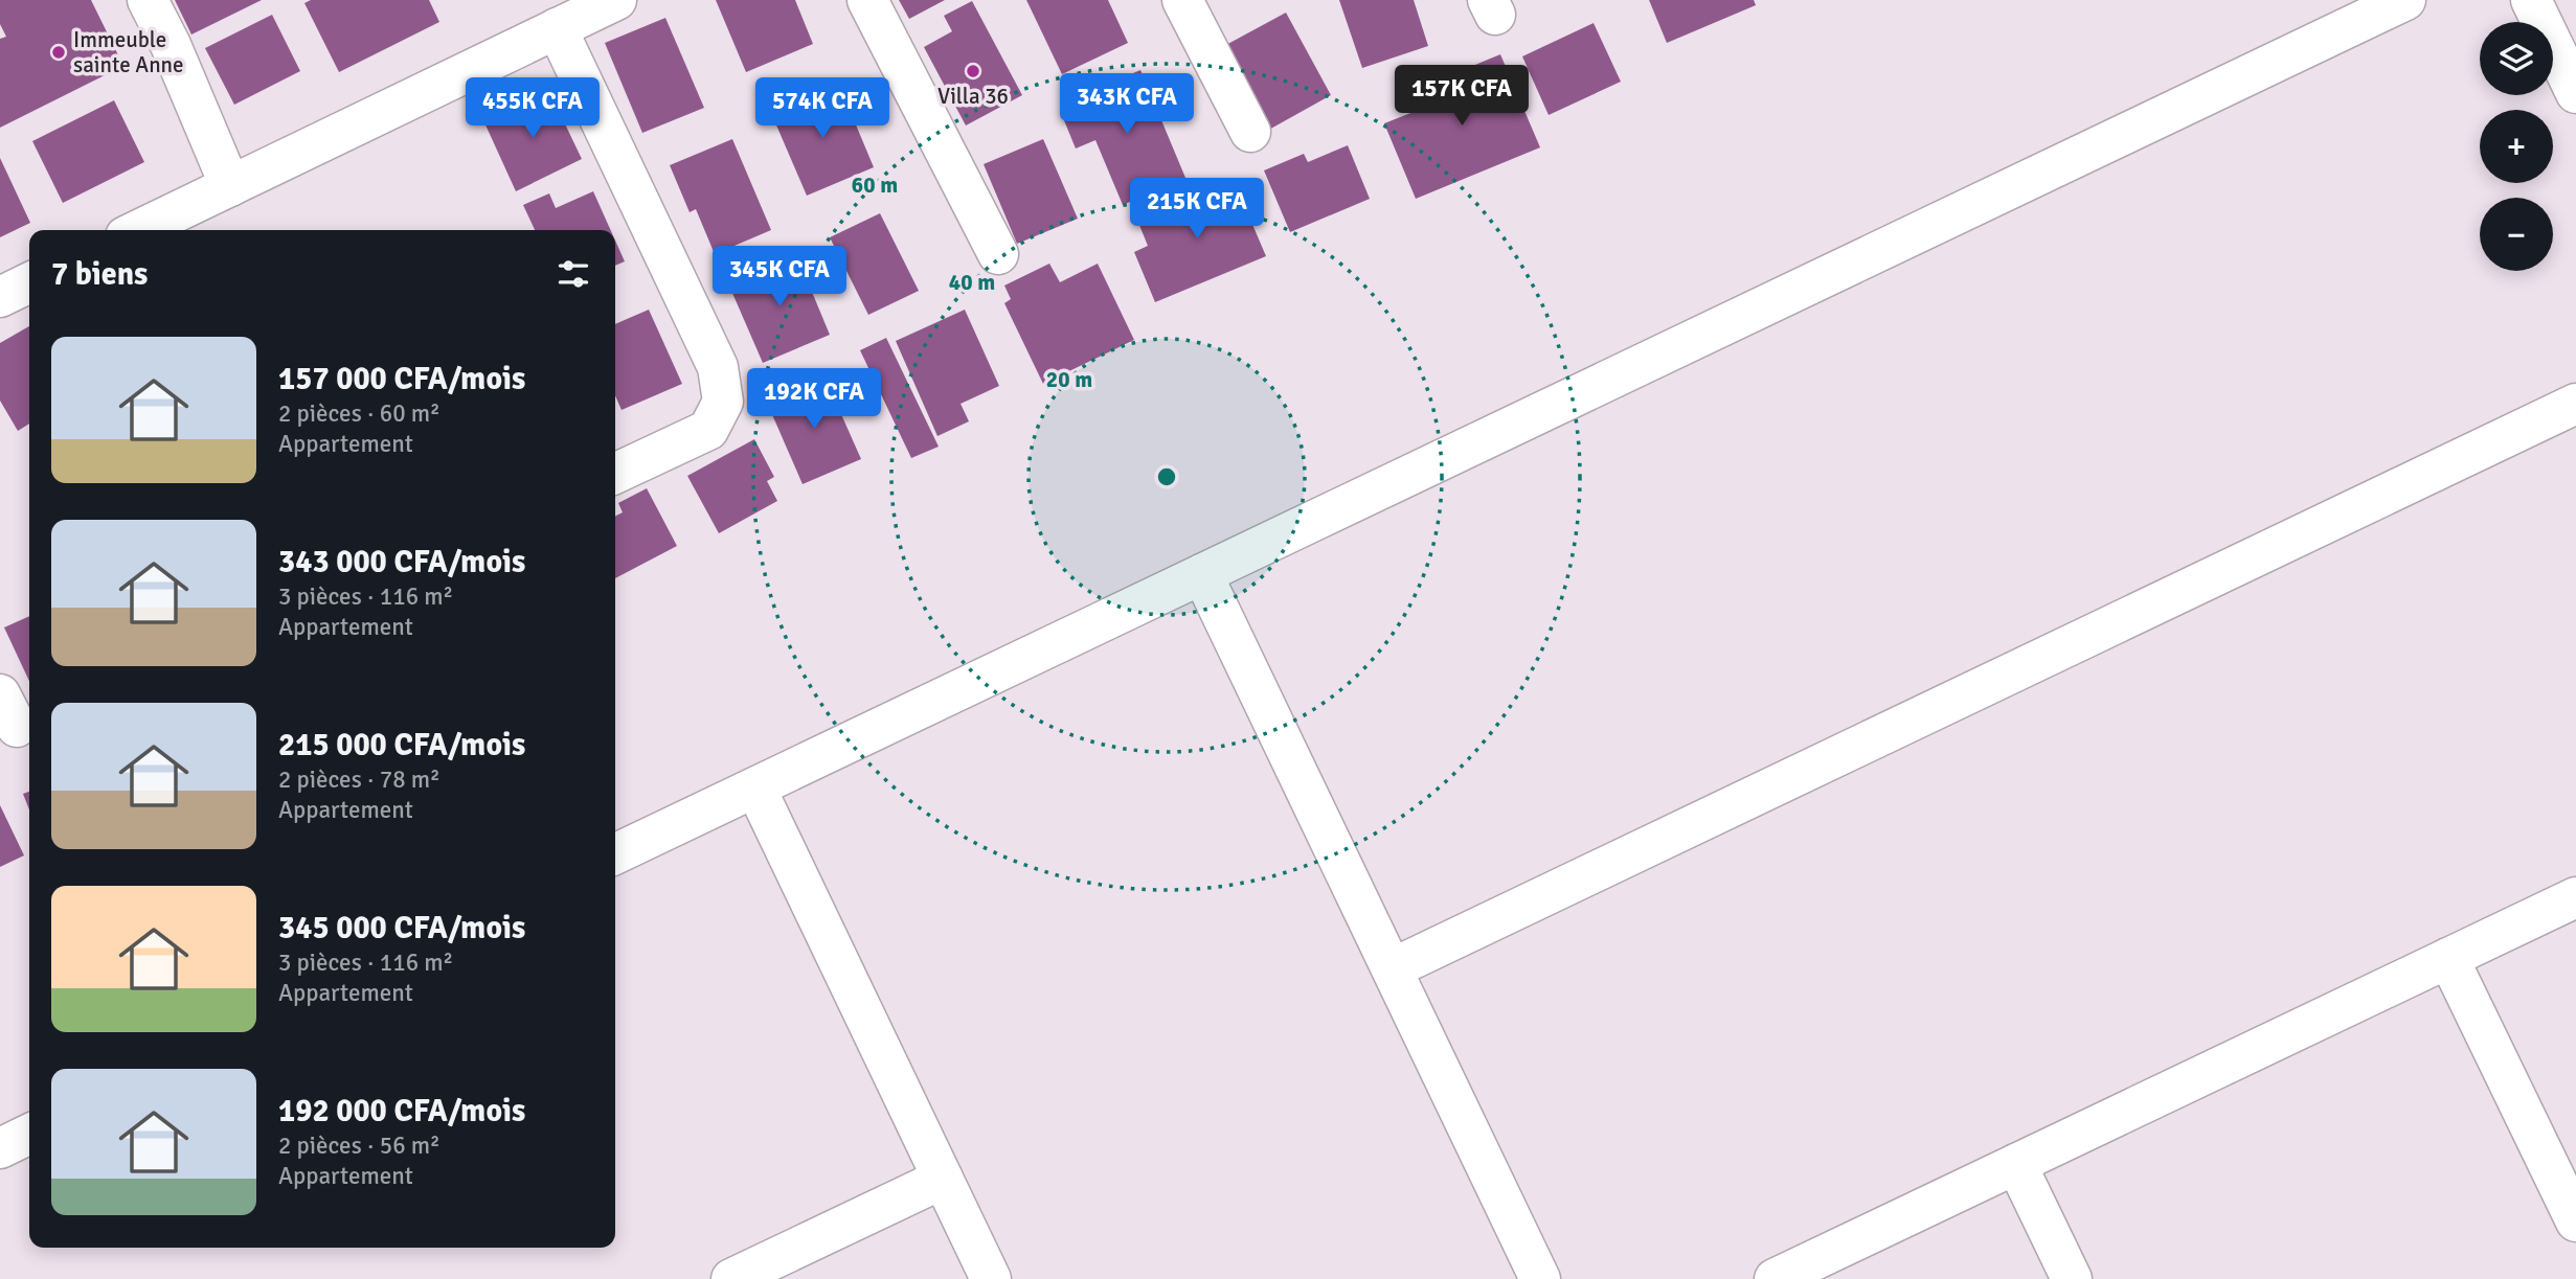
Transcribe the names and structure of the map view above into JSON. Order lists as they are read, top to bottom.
{
  "places": ["Immeuble sainte Anne", "Villa 36"],
  "page": {
    "map_buttons": ["+", "−"],
    "price": [
      "157K CFA",
      "343K CFA",
      "455K CFA",
      "574K CFA",
      "215K CFA",
      "345K CFA",
      "192K CFA"
    ],
    "heading": "7 biens",
    "list": [
      {
        "name": "157 000 CFA/mois",
        "note": "2 pièces · 60 m² · Appartement"
      },
      {
        "name": "343 000 CFA/mois",
        "note": "3 pièces · 116 m² · Appartement"
      },
      {
        "name": "215 000 CFA/mois",
        "note": "2 pièces · 78 m² · Appartement"
      },
      {
        "name": "345 000 CFA/mois",
        "note": "3 pièces · 116 m² · Appartement"
      },
      {
        "name": "192 000 CFA/mois",
        "note": "2 pièces · 56 m² · Appartement"
      }
    ]
  },
  "rings": ["60 m", "40 m", "20 m"]
}
